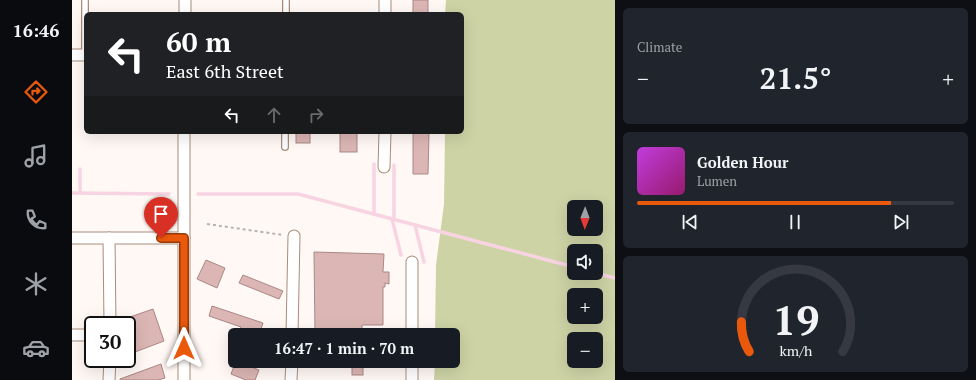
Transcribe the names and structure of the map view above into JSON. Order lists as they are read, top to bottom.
{
  "north": "bottom",
  "page": {
    "tabs": "16:46",
    "tile": "Climate",
    "turn": ["60 m", "East 6th Street"],
    "heat": ["−", "21.5°", "+"],
    "song": ["Golden Hour", "Lumen"],
    "map_buttons": ["+", "−"],
    "limit": "30",
    "trip": "16:47 · 1 min · 70 m",
    "gauge": ["19", "km/h"]
  }
}
